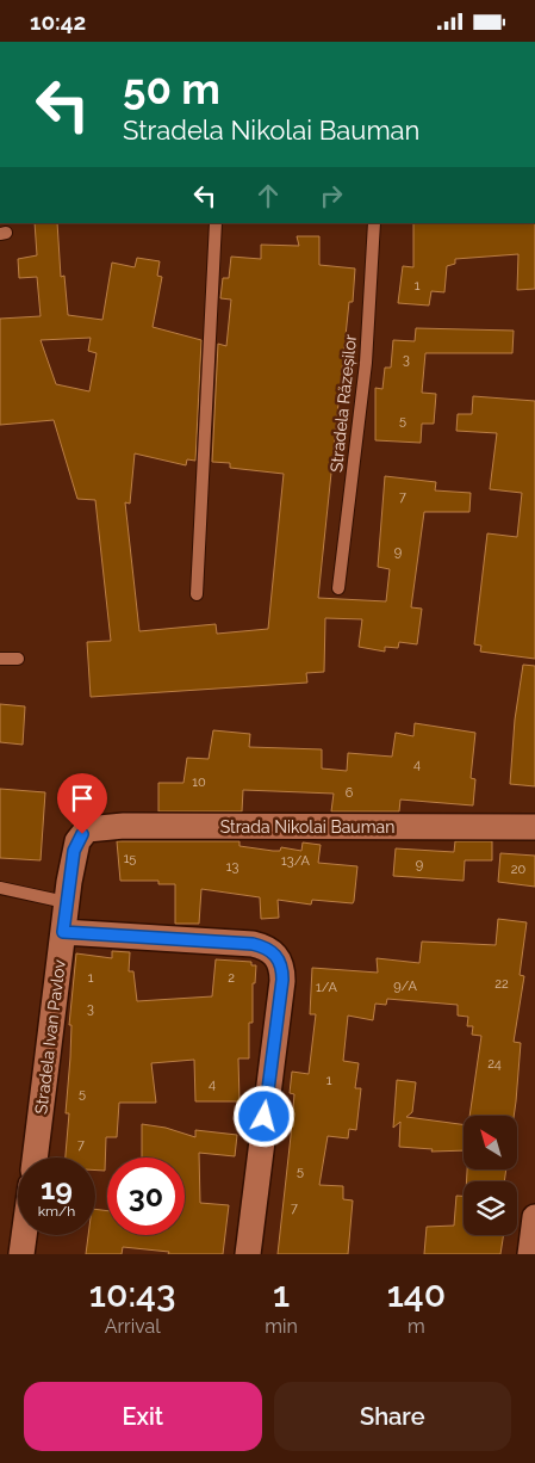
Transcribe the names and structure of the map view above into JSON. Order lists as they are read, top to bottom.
{
  "streets": {
    "street": ["Strada Nikolai Bauman", "Stradela Ivan Pavlov"],
    "lane": ["Stradela Răzeșilor"]
  },
  "crossings": [
    ["Strada Nikolai Bauman", "Stradela Ivan Pavlov"]
  ],
  "house_numbers": [
    "1",
    "3",
    "5",
    "7",
    "9",
    "4",
    "10",
    "6",
    "15",
    "13/A",
    "9",
    "13",
    "20",
    "1",
    "2",
    "22",
    "9/A",
    "1/A",
    "3",
    "24",
    "1",
    "4",
    "5",
    "7",
    "5",
    "7"
  ],
  "north": "top left",
  "page": {
    "status": "10:42",
    "turn": ["50 m", "Stradela Nikolai Bauman"],
    "speed": "19 km/h",
    "limit": "30",
    "eta": [
      "10:43",
      "Arrival",
      "1",
      "min",
      "140",
      "m"
    ],
    "buttons": ["Exit", "Share"]
  }
}
